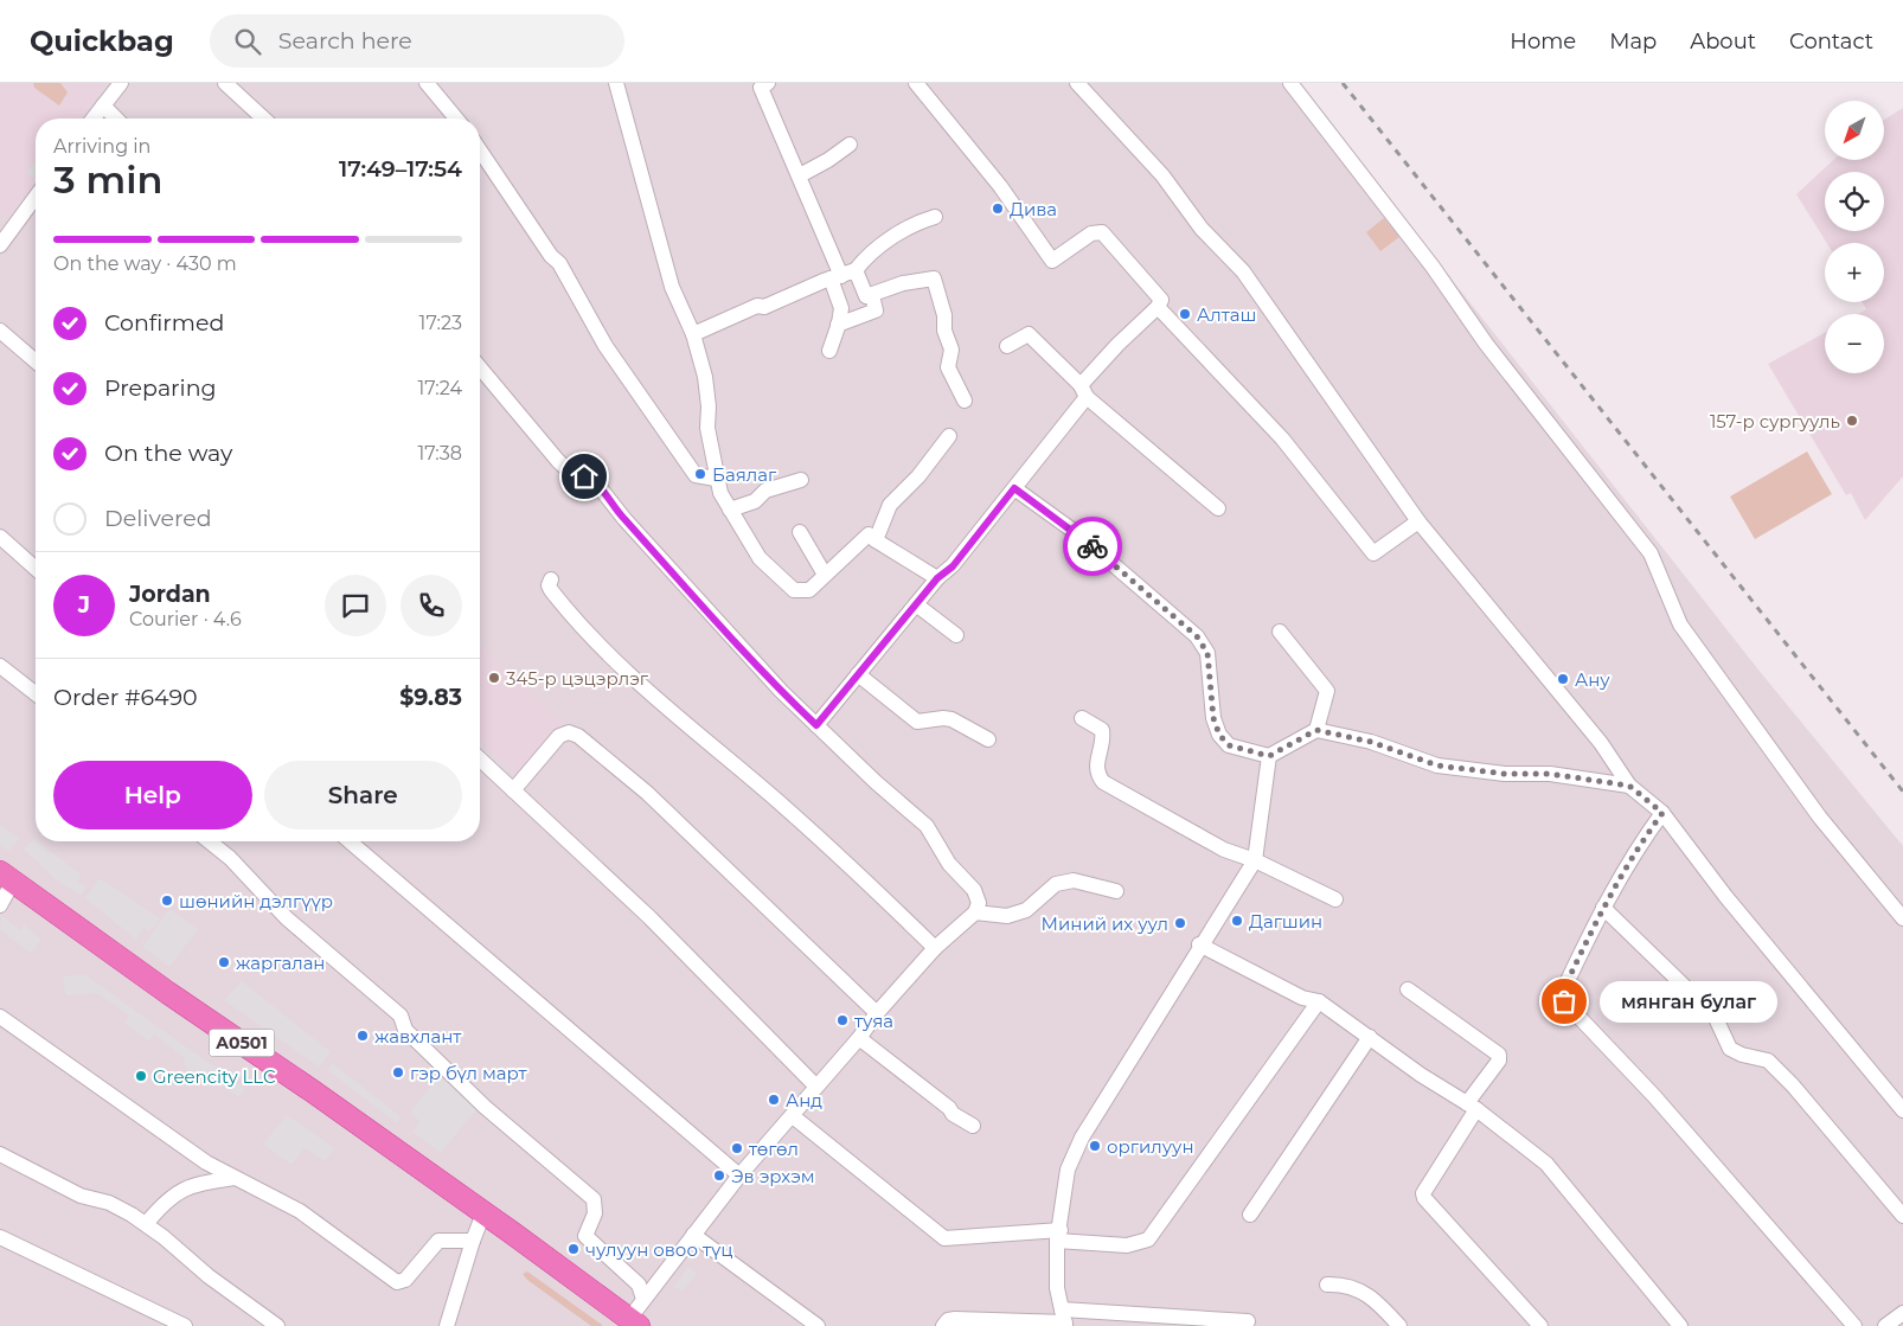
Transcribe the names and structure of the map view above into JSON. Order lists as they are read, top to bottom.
{
  "streets": {
    "highway": ["A0501"]
  },
  "places": [
    "Дива",
    "Алташ",
    "157-р сургууль",
    "Баялаг",
    "345-р цэцэрлэг",
    "Ану",
    "шөнийн дэлгүүр",
    "Дагшин",
    "Миний их уул",
    "жаргалан",
    "мянган булаг",
    "туяа",
    "жавхлант",
    "гэр бүл март",
    "Greencity LLC",
    "Анд",
    "оргилуун",
    "төгөл",
    "Эв эрхэм",
    "чулуун овоо түц"
  ],
  "north": "bottom left",
  "page": {
    "header": "Quickbag",
    "search": "Search here",
    "nav": [
      "Home",
      "Map",
      "About",
      "Contact"
    ],
    "map_buttons": ["+", "−"],
    "heading": ["3 min", "Arriving in", "17:49–17:54"],
    "panel": [
      "Jordan",
      "Courier · 4.6",
      "Order #6490",
      "$9.83"
    ],
    "bar": "On the way · 430 m",
    "list": [
      ["Confirmed", "17:23"],
      ["Preparing", "17:24"],
      ["On the way", "17:38"],
      "Delivered"
    ],
    "round": "J",
    "buttons": ["Help", "Share"],
    "bubble": "мянган булаг"
  }
}
